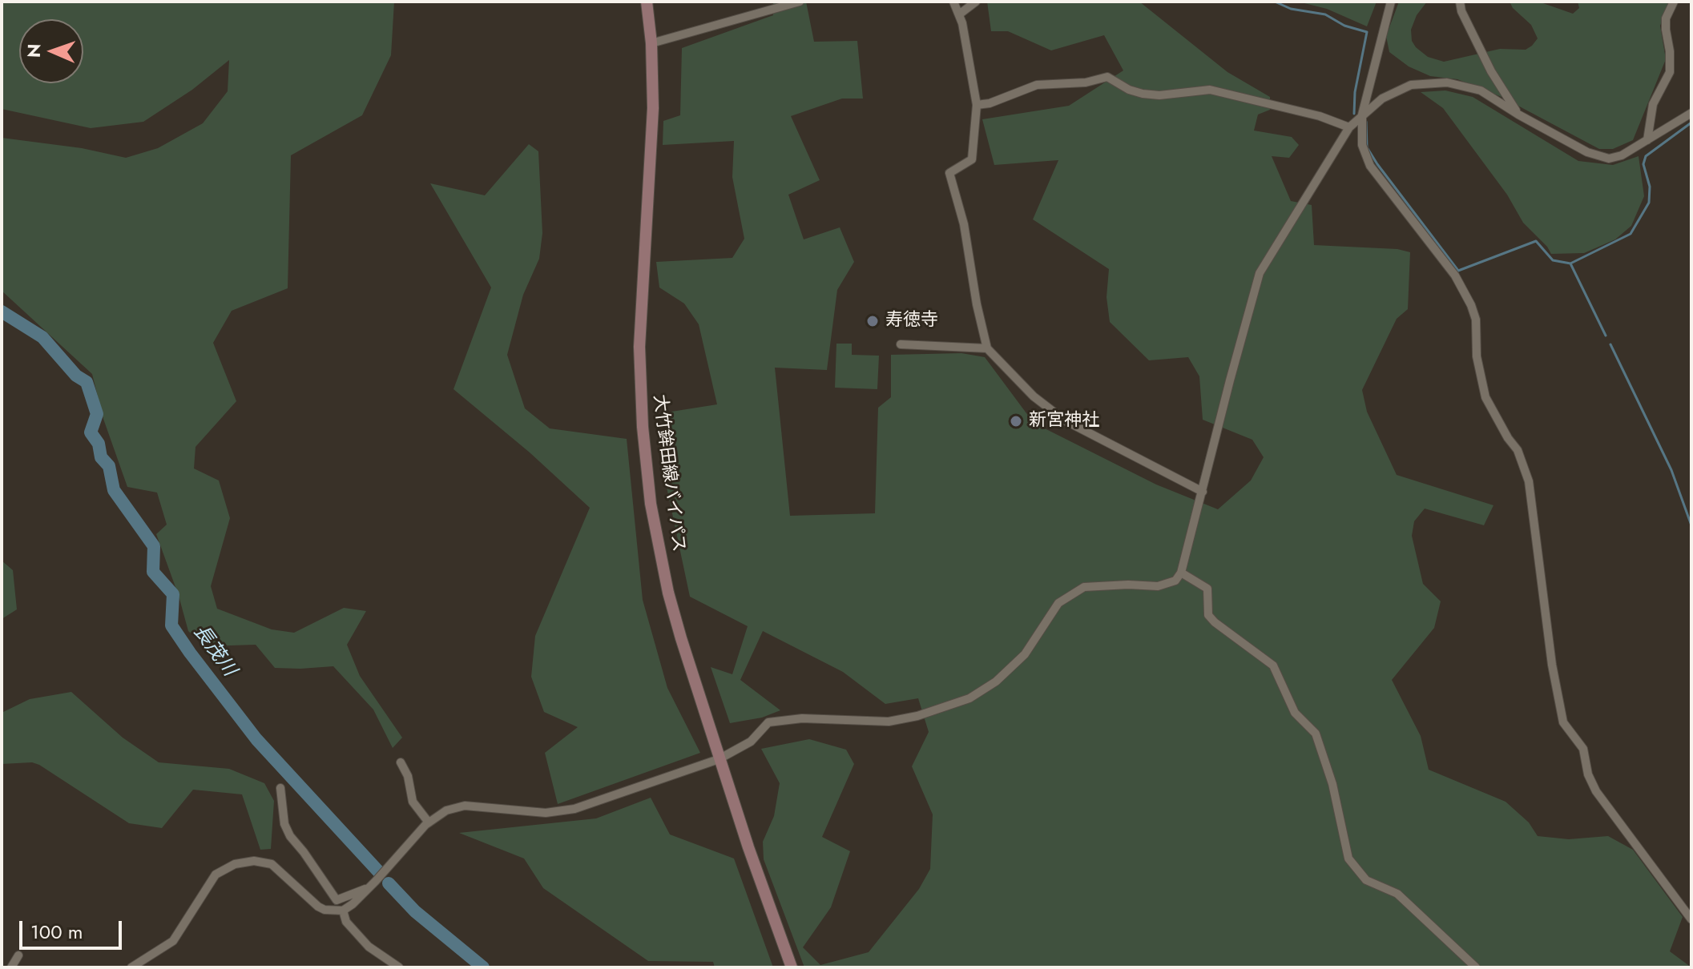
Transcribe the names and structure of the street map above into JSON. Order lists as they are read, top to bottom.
{
  "streets": {
    "main road": ["大竹鉾田線バイパス"]
  },
  "water": ["長茂川"],
  "places": ["寿徳寺", "新宮神社"],
  "scale_bar": "100 m",
  "north": "left"
}
